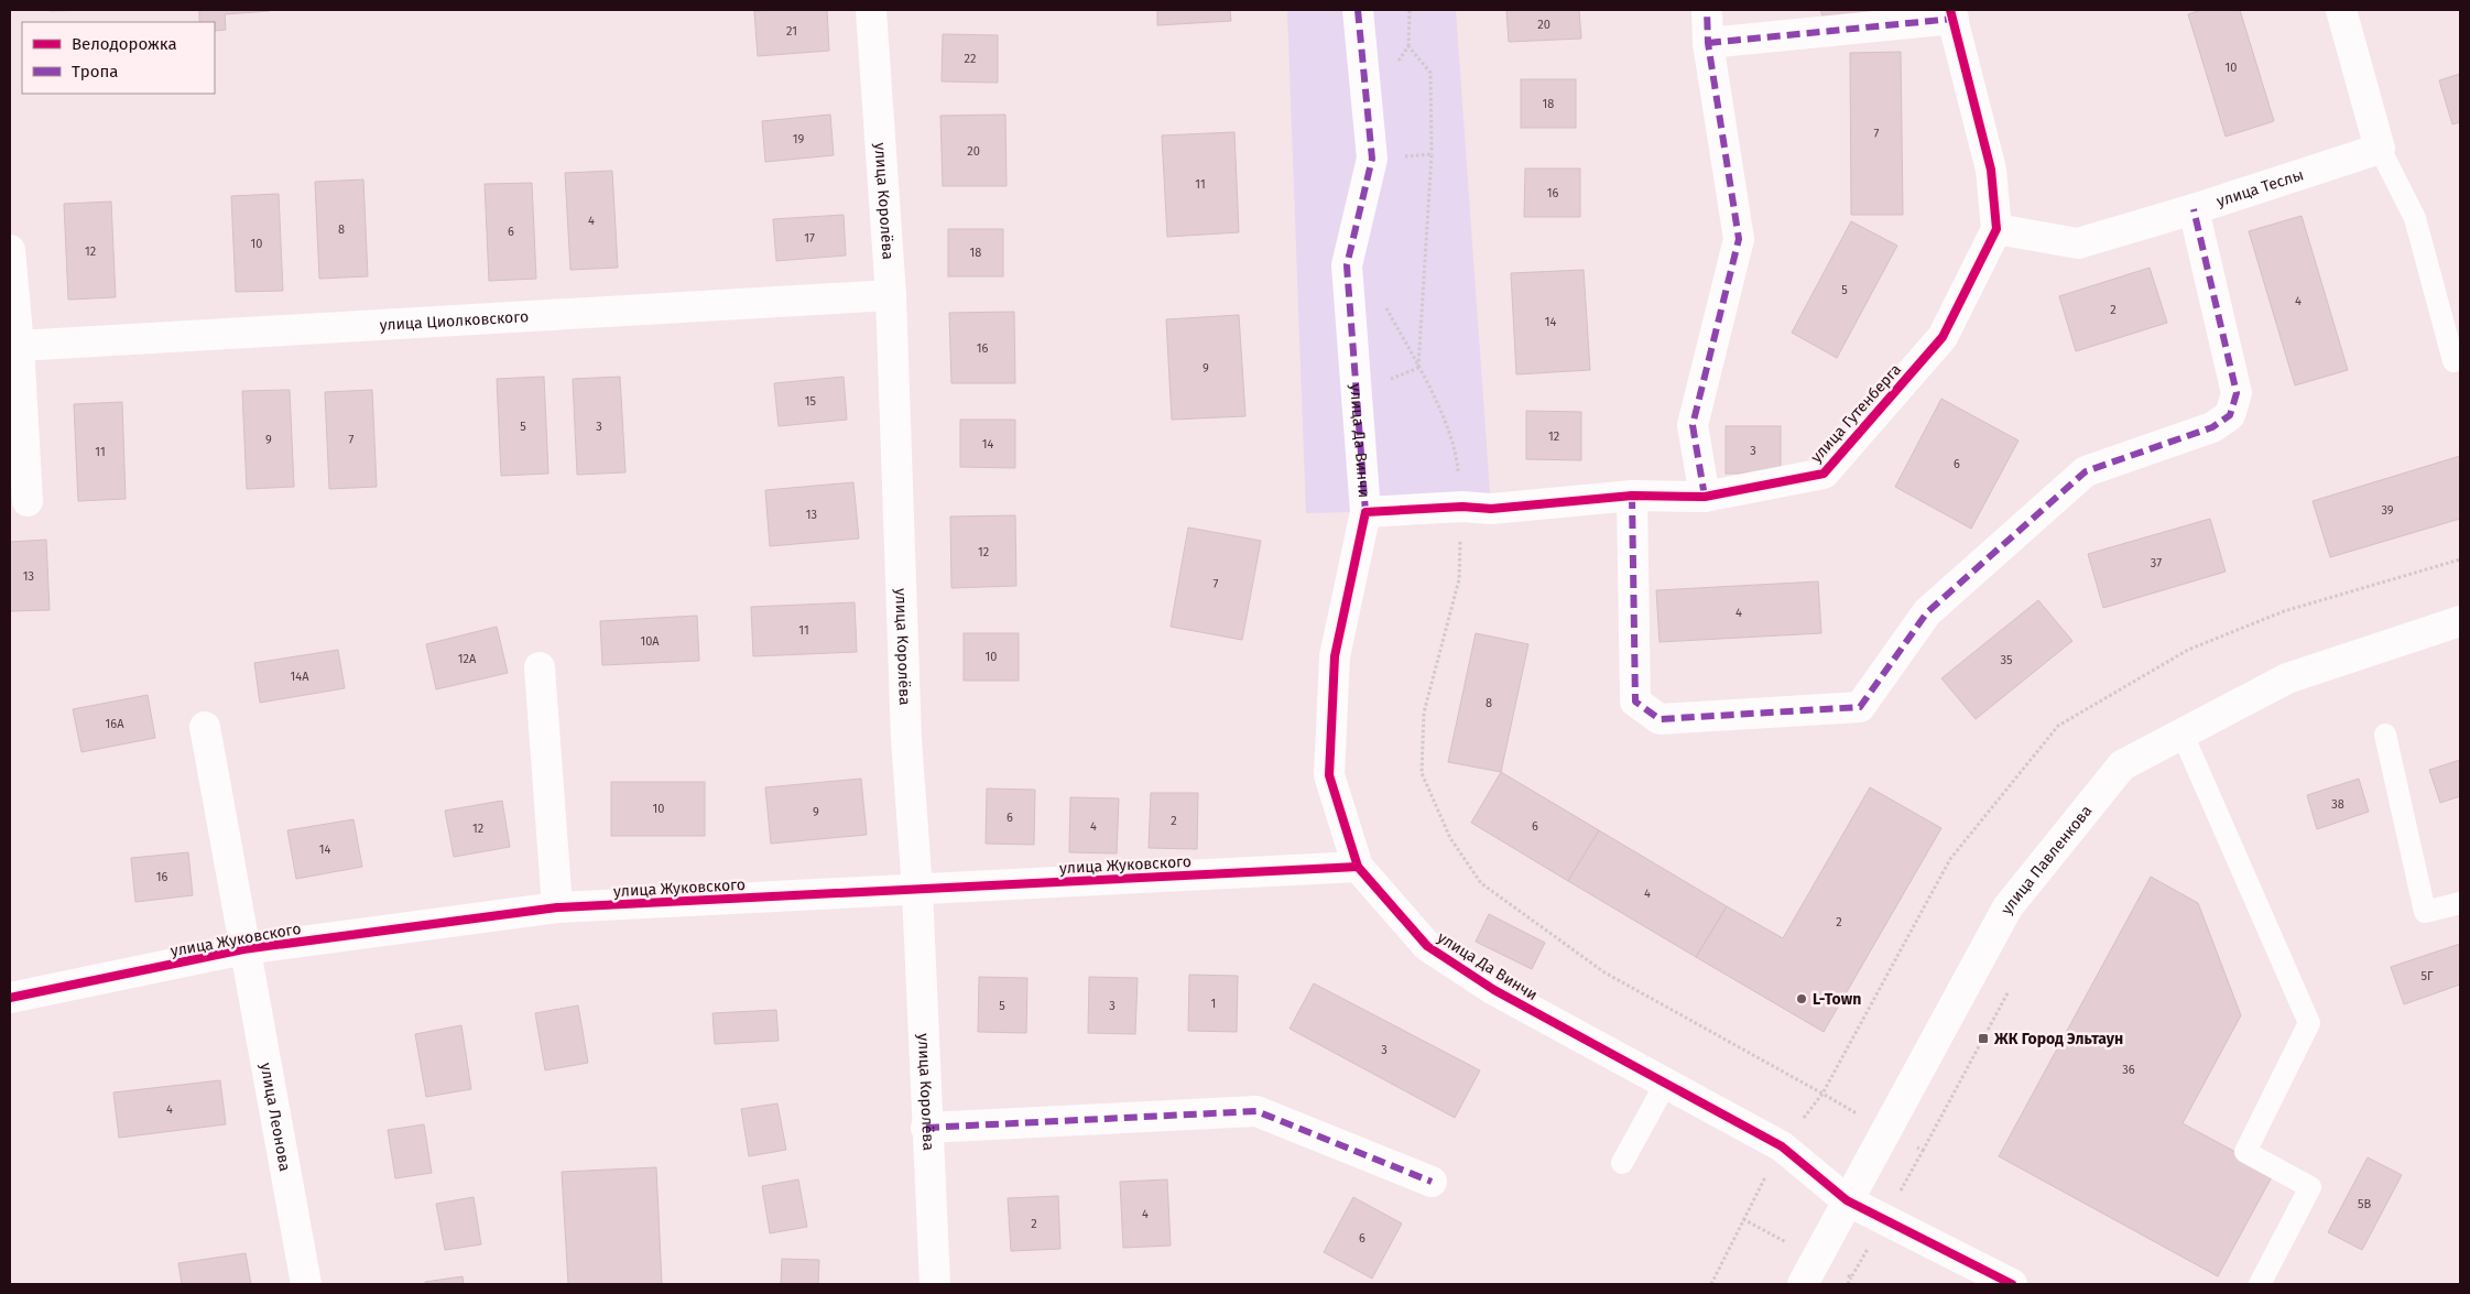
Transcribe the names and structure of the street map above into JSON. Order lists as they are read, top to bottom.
{
  "streets": {
    "street": [
      "улица Теслы",
      "улица Королёва",
      "улица Циолковского",
      "улица Гутенберга",
      "улица Да Винчи",
      "улица Павленкова",
      "улица Жуковского",
      "улица Леонова"
    ]
  },
  "crossings": [
    ["улица Теслы", "улица Гутенберга"],
    ["улица Королёва", "улица Циолковского"],
    ["улица Королёва", "улица Жуковского"],
    ["улица Гутенберга", "улица Да Винчи"],
    ["улица Да Винчи", "улица Павленкова"],
    ["улица Да Винчи", "улица Жуковского"],
    ["улица Жуковского", "улица Леонова"]
  ],
  "places": {
    "other": ["L-Town"],
    "transit": ["ЖК Город Эльтаун"]
  },
  "house_numbers": [
    "20",
    "21",
    "22",
    "10",
    "18",
    "7",
    "19",
    "20",
    "11",
    "16",
    "4",
    "8",
    "6",
    "17",
    "10",
    "12",
    "18",
    "5",
    "4",
    "2",
    "14",
    "16",
    "9",
    "15",
    "5",
    "3",
    "12",
    "9",
    "7",
    "14",
    "3",
    "11",
    "6",
    "39",
    "13",
    "12",
    "37",
    "13",
    "7",
    "4",
    "11",
    "10А",
    "10",
    "12А",
    "35",
    "14А",
    "8",
    "16А",
    "38",
    "10",
    "9",
    "6",
    "2",
    "4",
    "6",
    "12",
    "14",
    "16",
    "4",
    "2",
    "5Г",
    "1",
    "5",
    "3",
    "3",
    "36",
    "4",
    "5В",
    "4",
    "2",
    "6"
  ],
  "legend": ["Велодорожка", "Тропа"]
}
